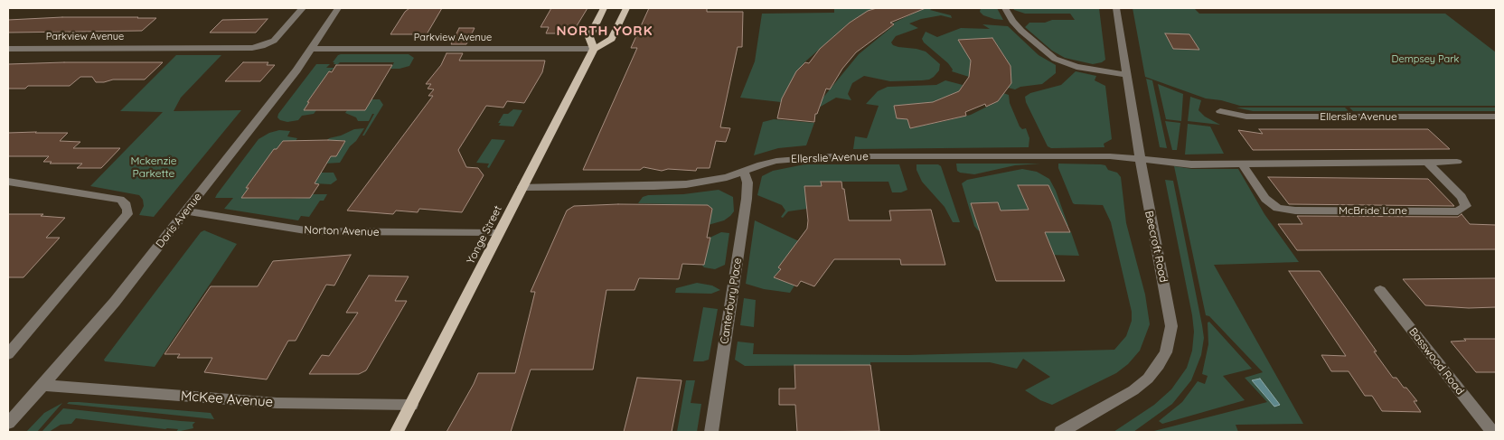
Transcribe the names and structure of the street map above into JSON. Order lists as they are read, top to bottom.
{
  "streets": {
    "main road": ["Yonge Street"],
    "street": [
      "Parkview Avenue",
      "Ellerslie Avenue",
      "McBride Lane",
      "Doris Avenue",
      "Norton Avenue",
      "Beecroft Road",
      "Canterbury Place",
      "Basswood Road",
      "McKee Avenue"
    ]
  },
  "crossings": [
    ["Parkview Avenue", "Doris Avenue"],
    ["Parkview Avenue", "Yonge Street"],
    ["Ellerslie Avenue", "Yonge Street"],
    ["Ellerslie Avenue", "Beecroft Road"],
    ["Ellerslie Avenue", "Canterbury Place"],
    ["Doris Avenue", "Norton Avenue"],
    ["Doris Avenue", "McKee Avenue"],
    ["Norton Avenue", "Yonge Street"],
    ["Yonge Street", "McKee Avenue"]
  ],
  "districts": ["NORTH YORK"],
  "parks": ["Dempsey Park", "Mckenzie Parkette"]
}
